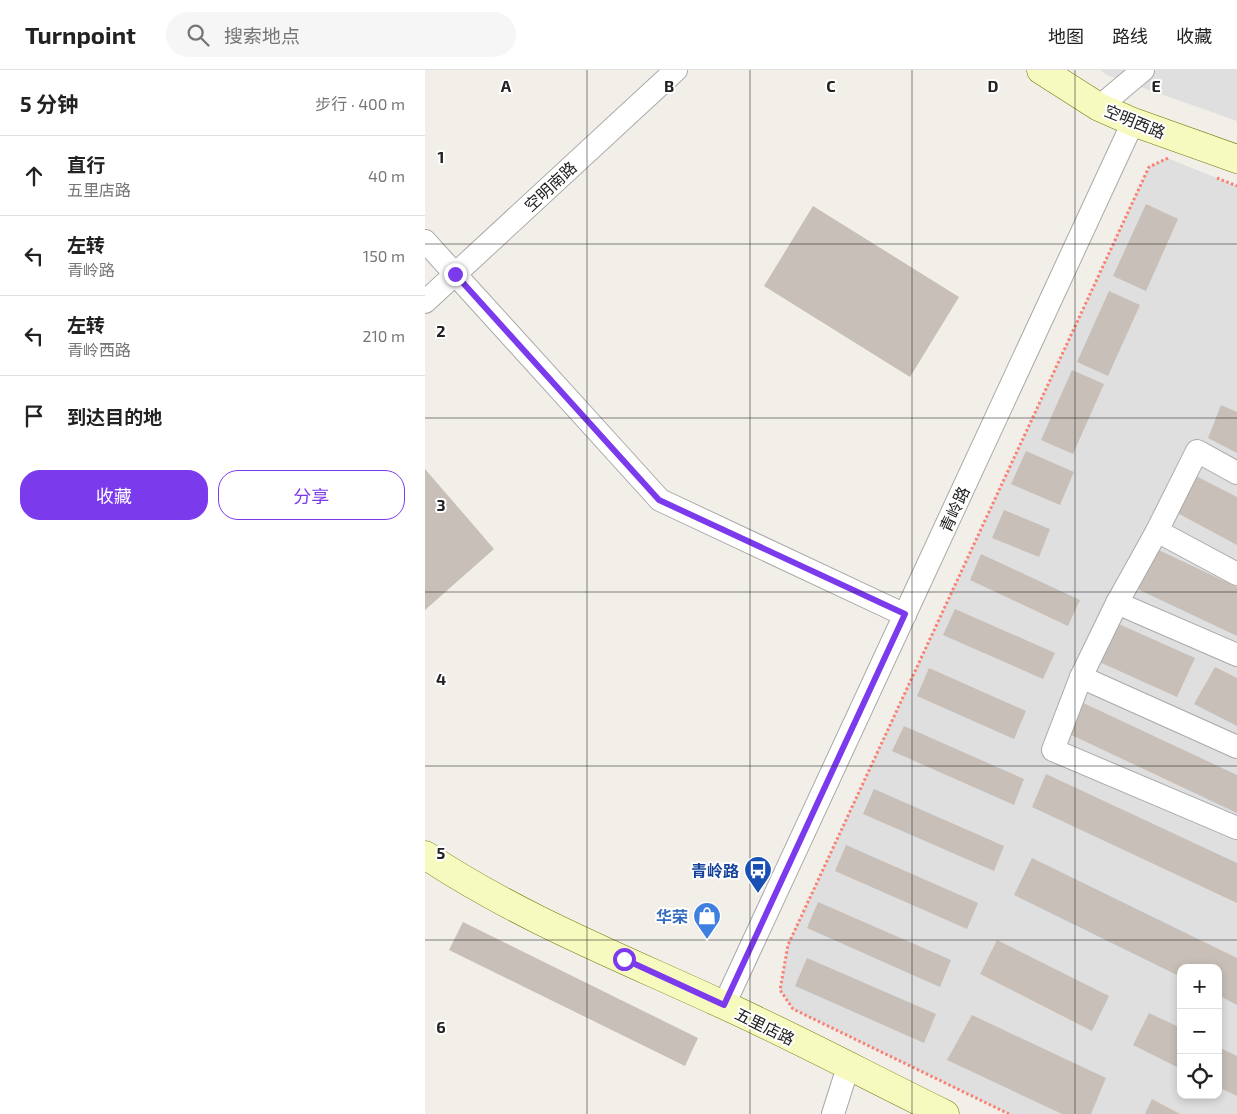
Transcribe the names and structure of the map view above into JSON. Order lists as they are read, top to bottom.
{
  "streets": {
    "main road": ["空明西路", "五里店路"],
    "street": ["空明南路", "青岭路"]
  },
  "crossings": [
    ["空明西路", "青岭路"],
    ["青岭路", "五里店路"]
  ],
  "places": {
    "bus stop": ["青岭路"],
    "shop": ["华荣"]
  },
  "page": {
    "header": "Turnpoint",
    "search": "搜索地点",
    "nav": ["地图", "路线", "收藏"],
    "heading": ["5 分钟", "步行 · 400 m"],
    "list": [
      ["直行", "五里店路", "40 m"],
      ["左转", "青岭路", "150 m"],
      ["左转", "青岭西路", "210 m"],
      "到达目的地"
    ],
    "buttons": ["收藏", "分享"],
    "map_buttons": ["+", "−"]
  },
  "grid": {
    "columns": [
      "A",
      "B",
      "C",
      "D",
      "E"
    ],
    "rows": [
      "1",
      "2",
      "3",
      "4",
      "5",
      "6"
    ]
  }
}
